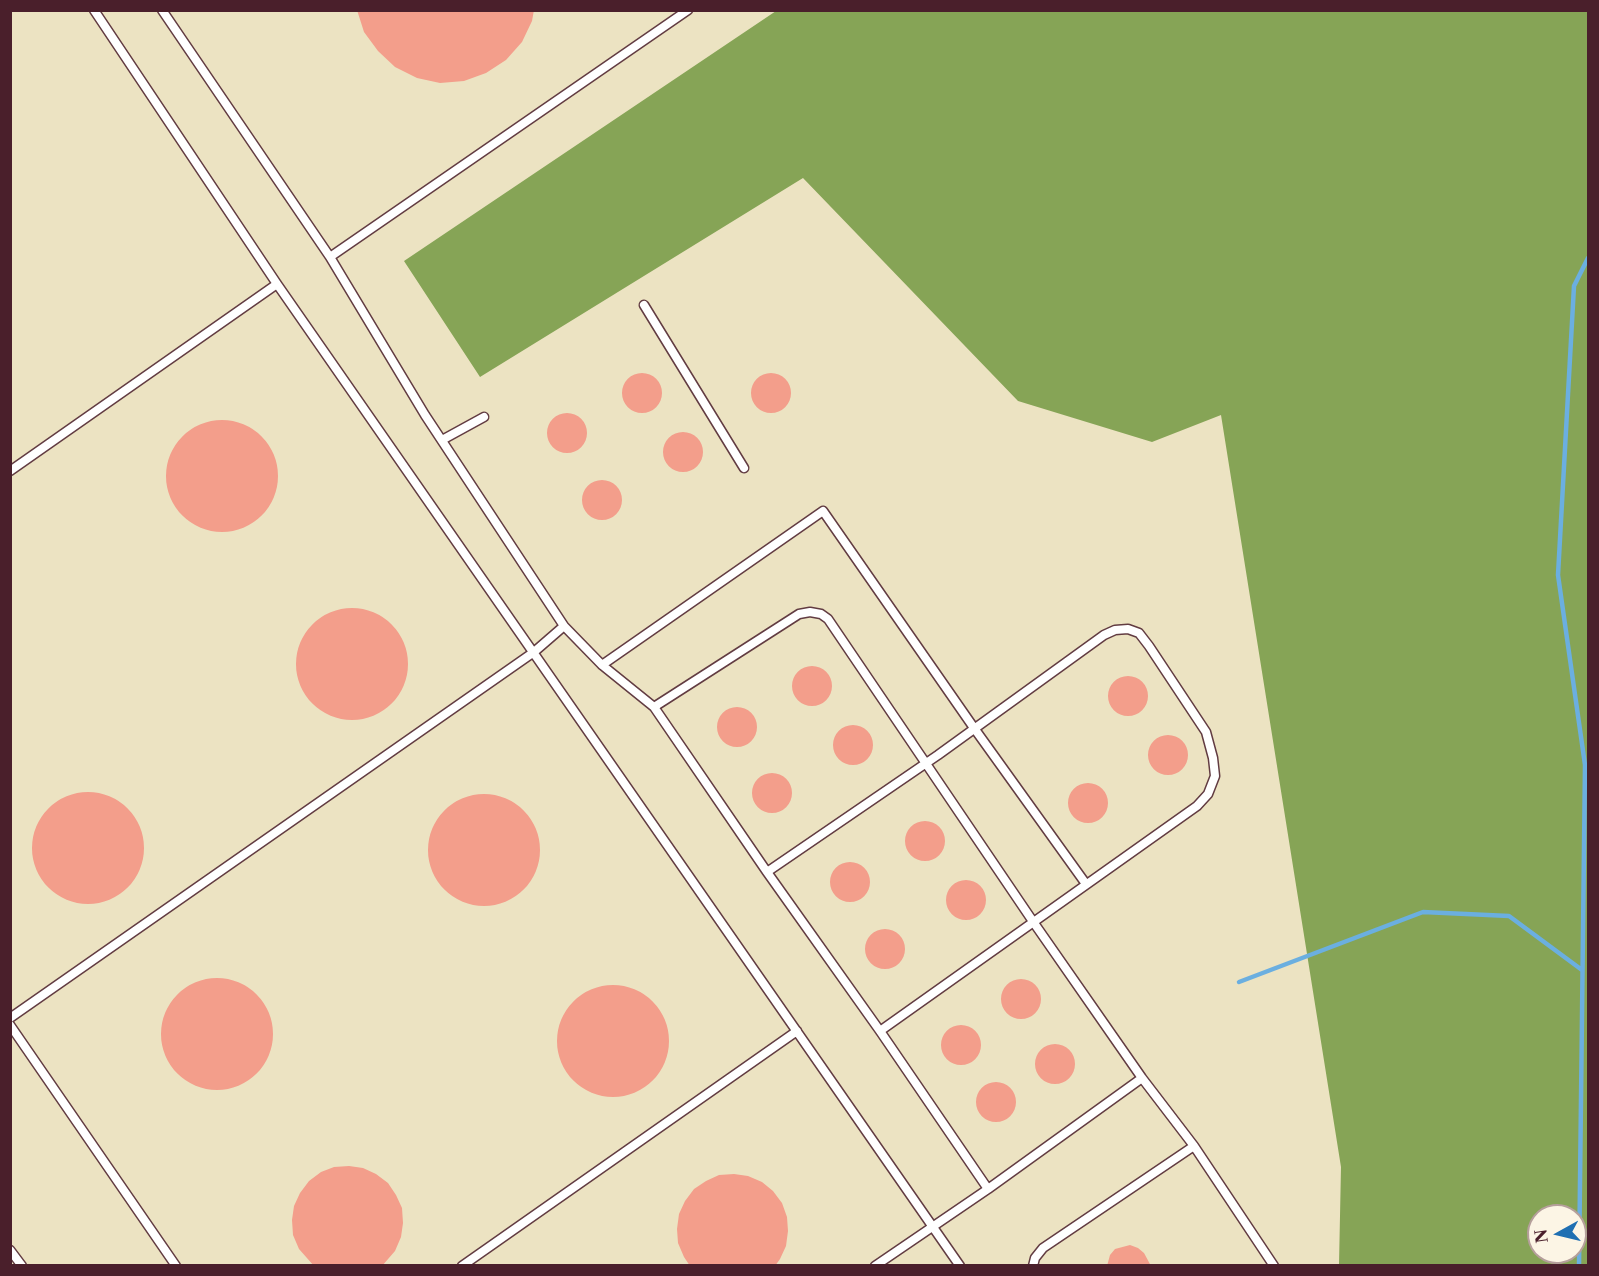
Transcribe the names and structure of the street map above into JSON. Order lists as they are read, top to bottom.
{
  "north": "left"
}
